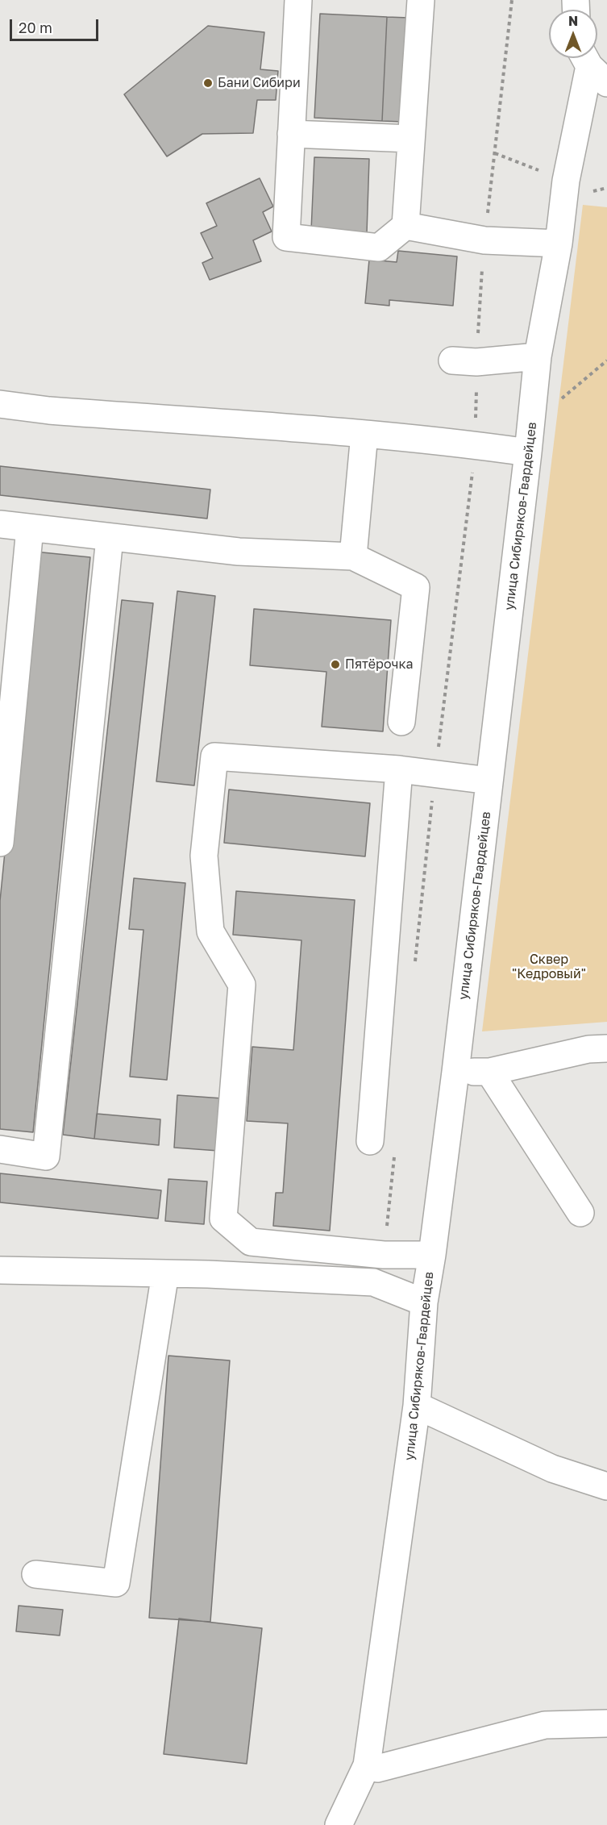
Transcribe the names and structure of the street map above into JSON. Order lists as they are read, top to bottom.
{
  "streets": {
    "street": ["улица Сибиряков-Гвардейцев"]
  },
  "parks": ["Сквер \"Кедровый\""],
  "places": ["Бани Сибири", "Пятёрочка"],
  "scale_bar": "20 m",
  "north": "top"
}
